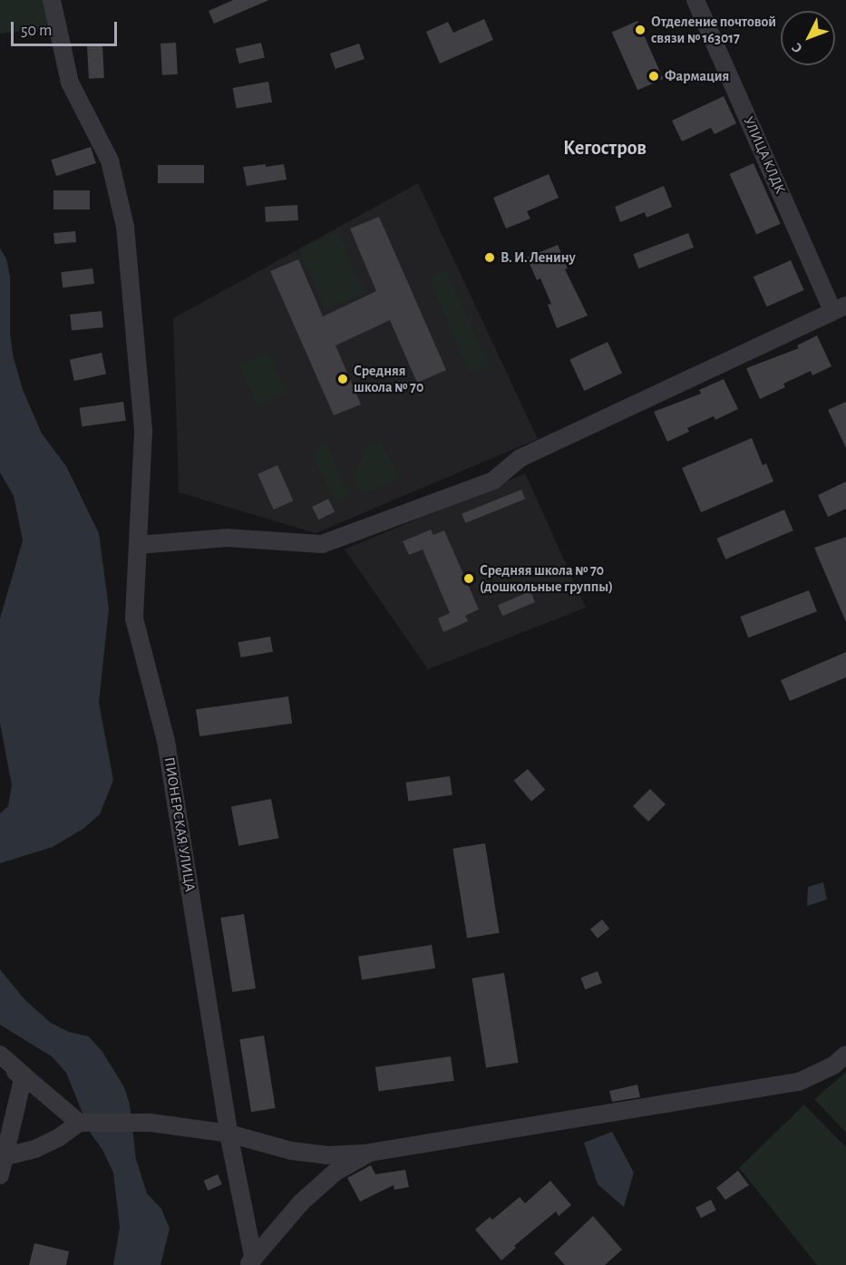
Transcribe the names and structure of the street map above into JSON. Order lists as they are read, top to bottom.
{
  "streets": {
    "street": ["УЛИЦА КЛДК", "ПИОНЕРСКАЯ УЛИЦА"]
  },
  "districts": ["Кегостров"],
  "places": [
    "Отделение почтовой связи № 163017",
    "Фармация",
    "В. И. Ленину",
    "Средняя школа № 70",
    "Средняя школа № 70 (дошкольные группы)"
  ],
  "scale_bar": "50 m",
  "north": "bottom left"
}
